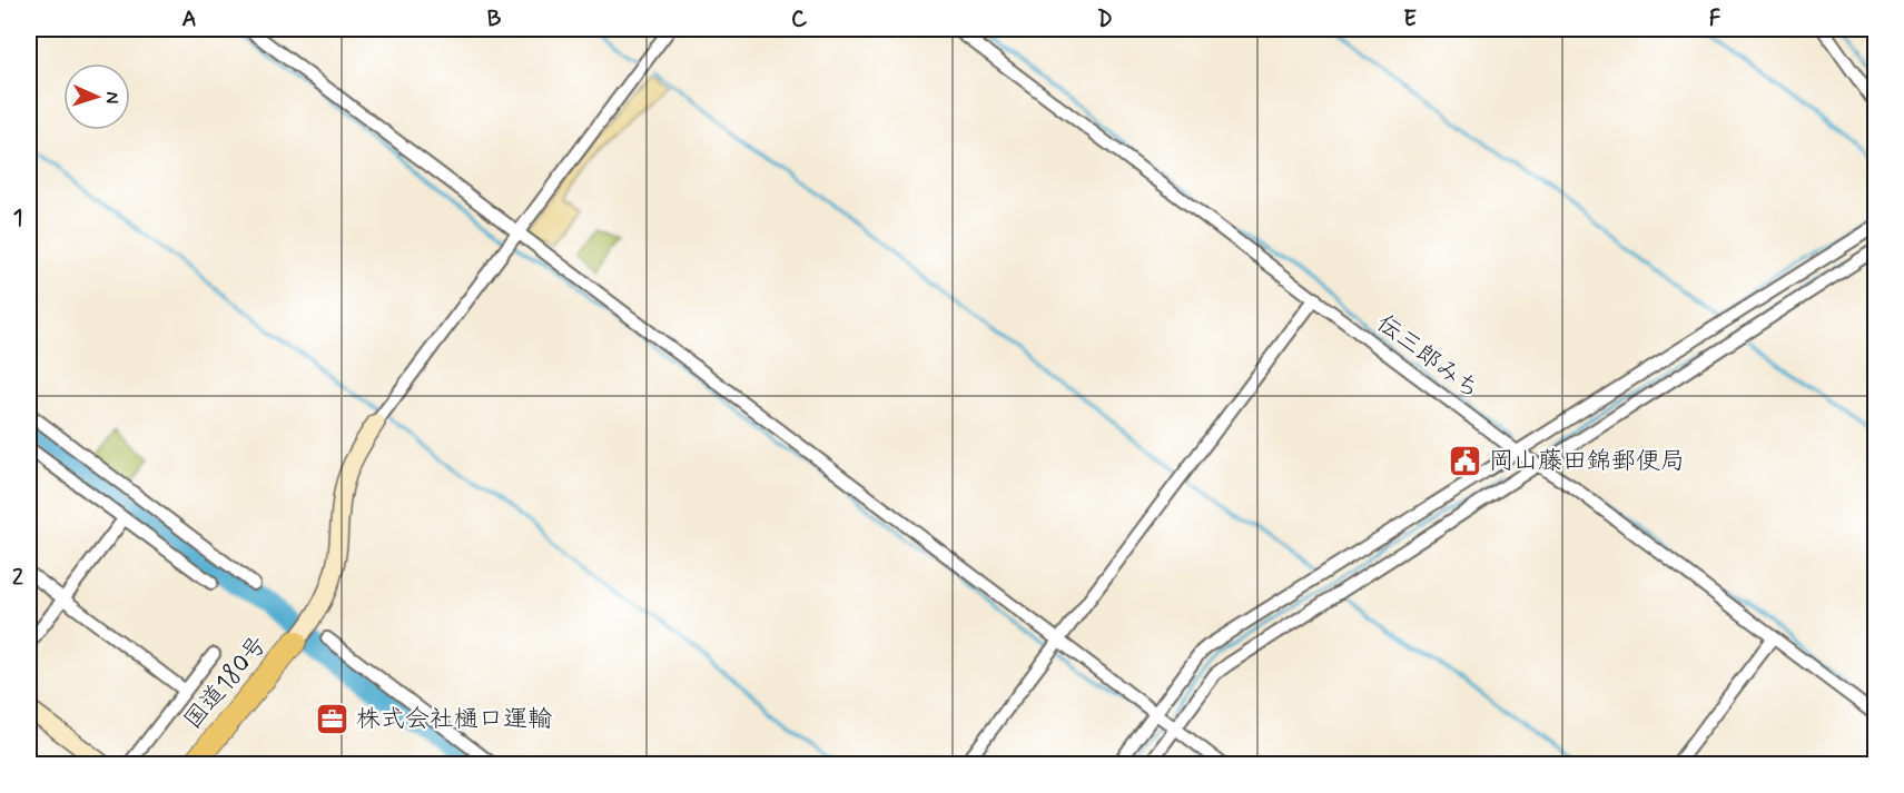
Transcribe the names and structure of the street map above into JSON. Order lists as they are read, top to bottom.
{
  "streets": {
    "highway": ["国道180号"],
    "street": ["伝三郎みち"]
  },
  "places": {
    "public building": ["岡山藤田錦郵便局"],
    "office": ["株式会社樋口運輸"]
  },
  "north": "right",
  "grid": {
    "columns": [
      "A",
      "B",
      "C",
      "D",
      "E",
      "F"
    ],
    "rows": ["1", "2"]
  }
}
